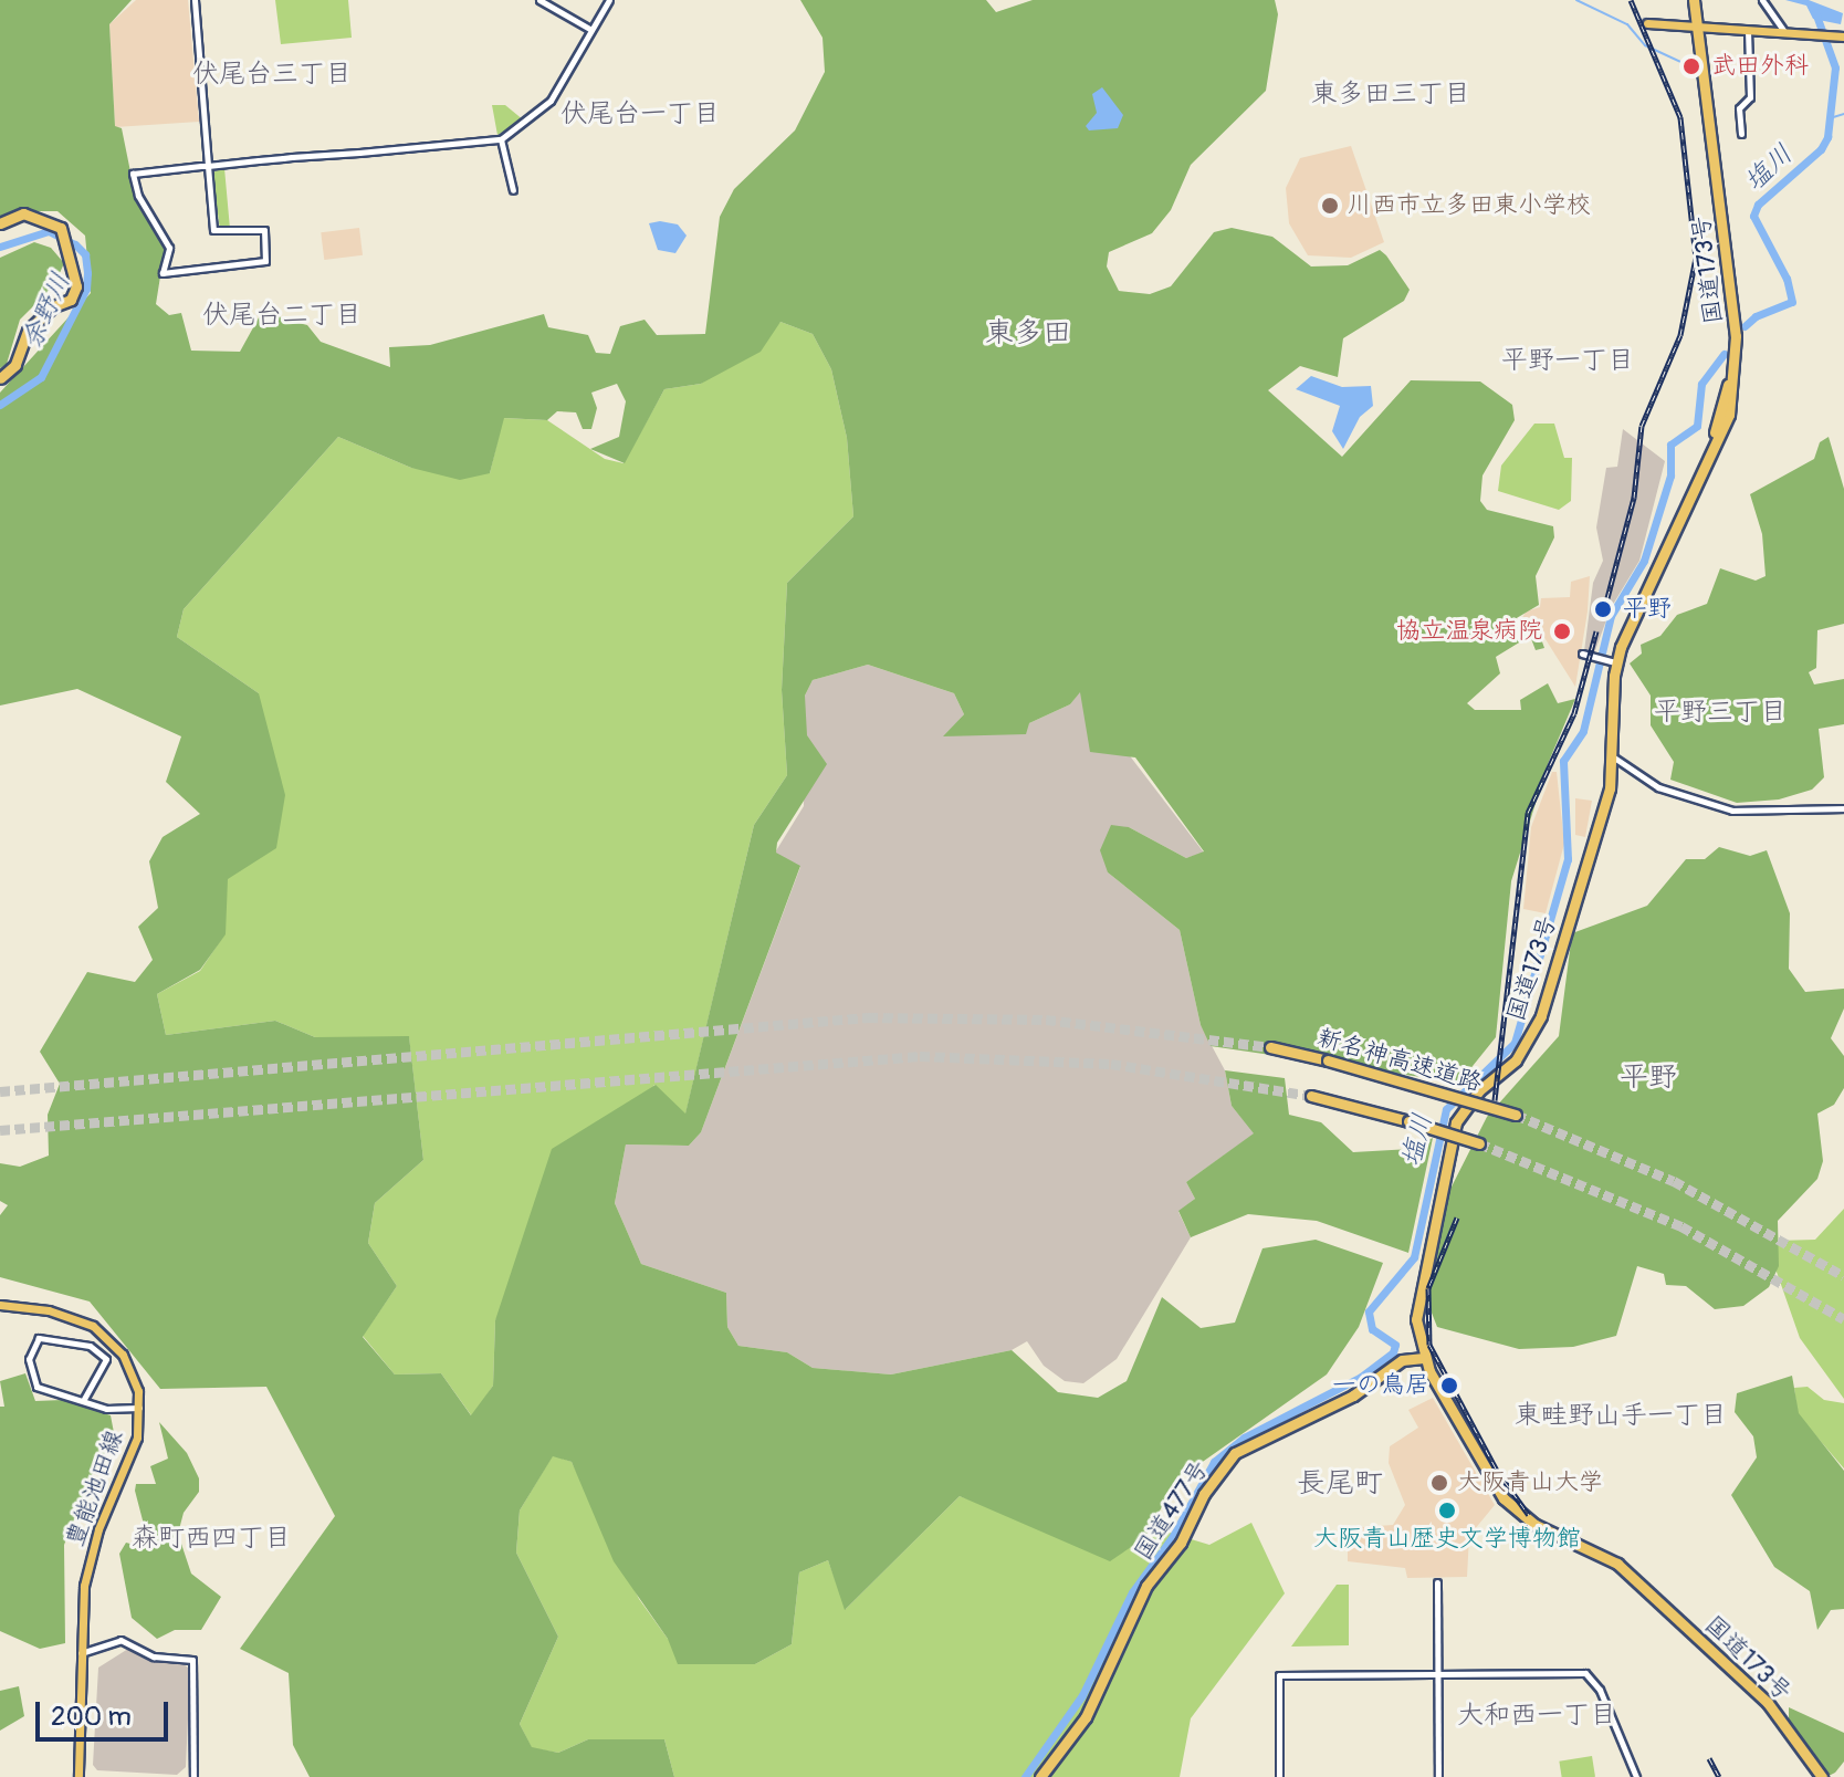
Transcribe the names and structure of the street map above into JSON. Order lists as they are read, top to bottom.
{
  "streets": {
    "highway": ["国道173号", "新名神高速道路", "国道477号"],
    "main road": ["豊能池田線"]
  },
  "crossings": [
    ["国道173号", "国道477号"]
  ],
  "districts": [
    "伏尾台三丁目",
    "東多田三丁目",
    "伏尾台一丁目",
    "伏尾台二丁目",
    "東多田",
    "平野一丁目",
    "平野三丁目",
    "平野",
    "東畦野山手一丁目",
    "長尾町",
    "森町西四丁目",
    "大和西一丁目"
  ],
  "water": ["塩川", "余野川"],
  "places": [
    "武田外科",
    "川西市立多田東小学校",
    "平野",
    "協立温泉病院",
    "一の鳥居",
    "大阪青山大学",
    "大阪青山歴史文学博物館"
  ],
  "scale_bar": "200 m"
}
